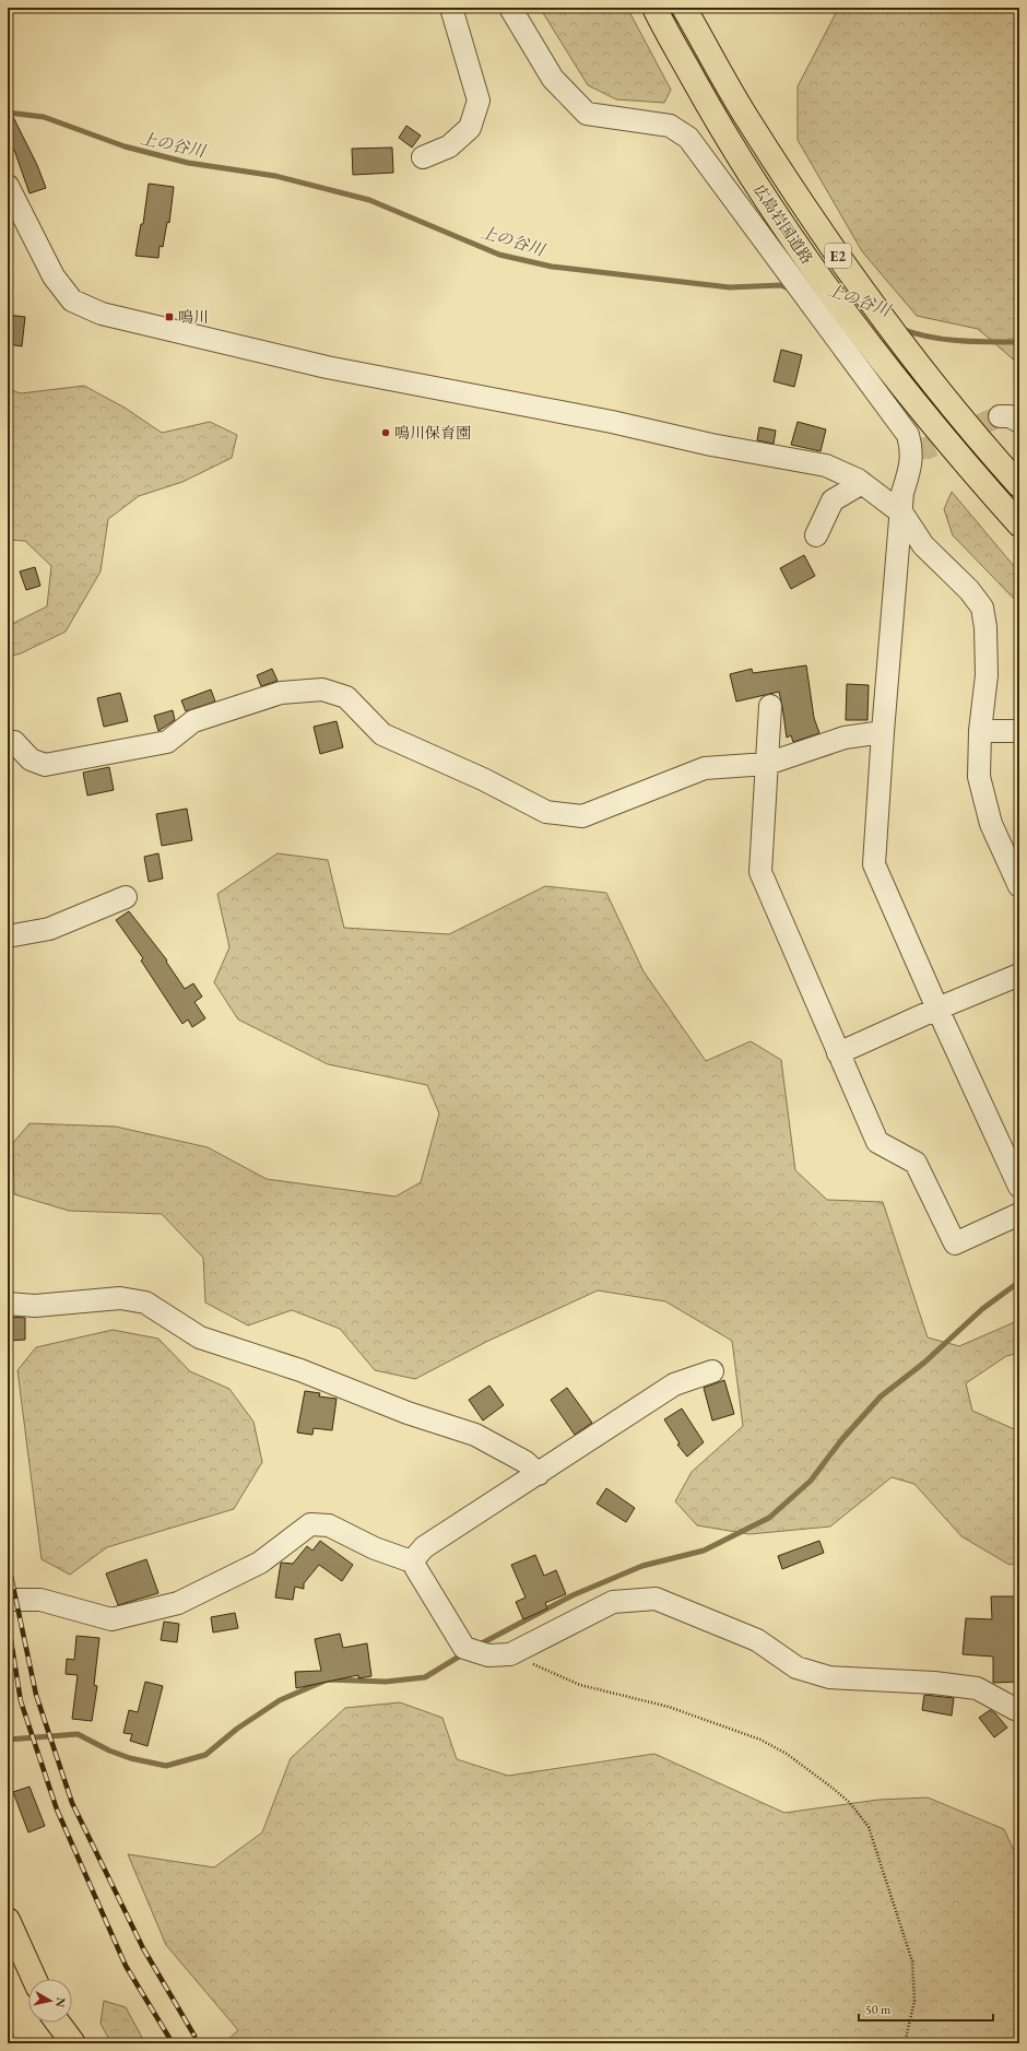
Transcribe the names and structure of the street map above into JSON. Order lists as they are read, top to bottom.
{
  "streets": {
    "highway": ["広島岩国道路", "E2"]
  },
  "water": ["上の谷川"],
  "places": {
    "transit": ["鳴川"],
    "other": ["鳴川保育園"]
  },
  "scale_bar": "50 m",
  "north": "right"
}
